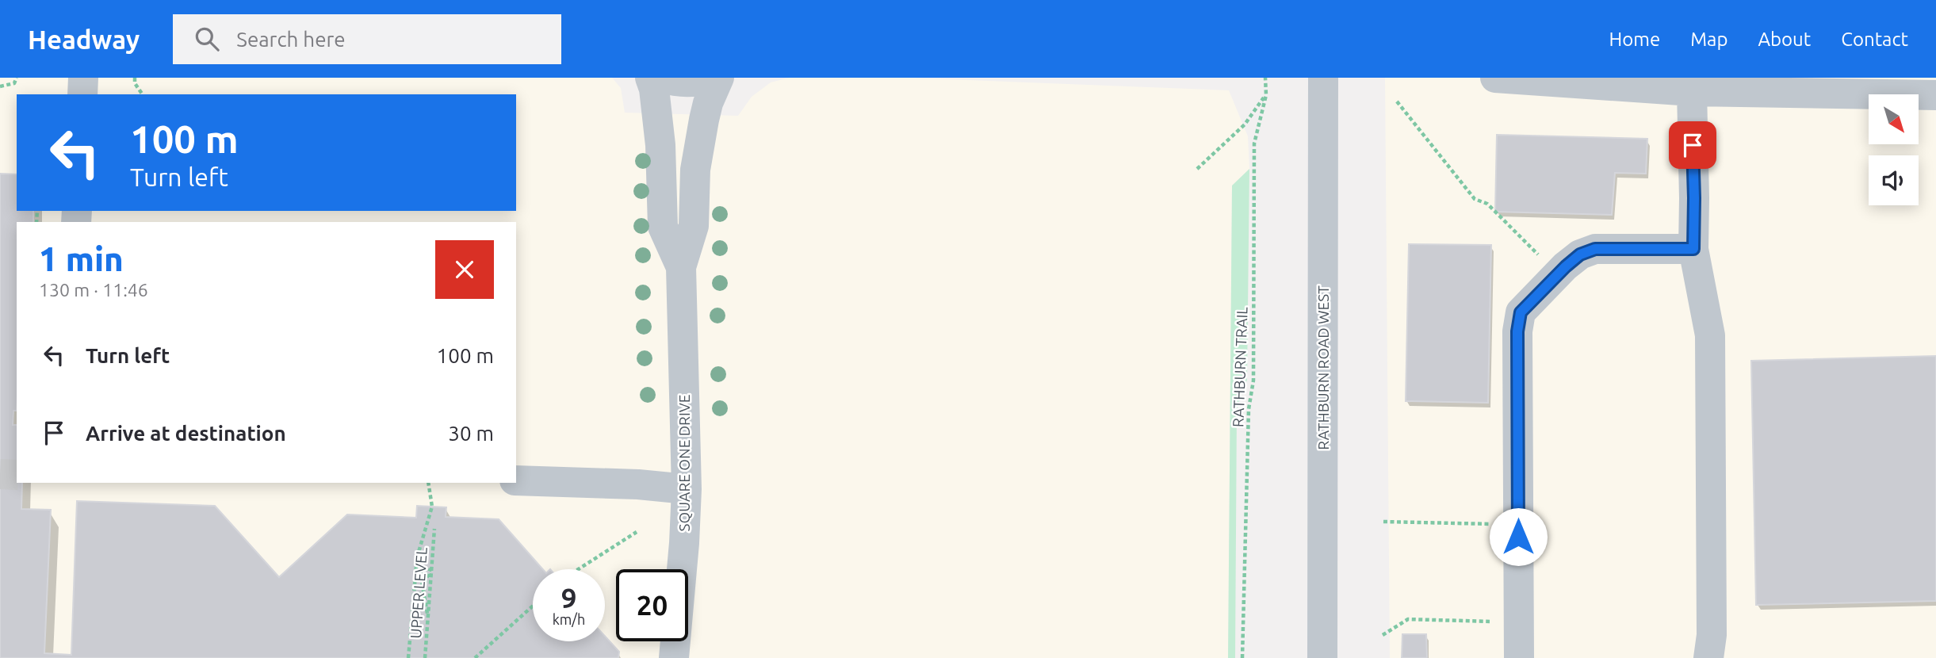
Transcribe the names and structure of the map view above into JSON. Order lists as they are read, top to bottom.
{
  "streets": {
    "street": ["RATHBURN ROAD WEST", "SQUARE ONE DRIVE"],
    "path": ["RATHBURN TRAIL", "UPPER LEVEL"]
  },
  "north": "bottom right",
  "page": {
    "header": "Headway",
    "search": "Search here",
    "nav": [
      "Home",
      "Map",
      "About",
      "Contact"
    ],
    "turn": ["100 m", "Turn left"],
    "heading": ["1 min", "130 m · 11:46"],
    "list": [
      {
        "name": "Turn left",
        "value": "100 m"
      },
      {
        "name": "Arrive at destination",
        "value": "30 m"
      }
    ],
    "speed": "9 km/h",
    "limit": "20"
  }
}
